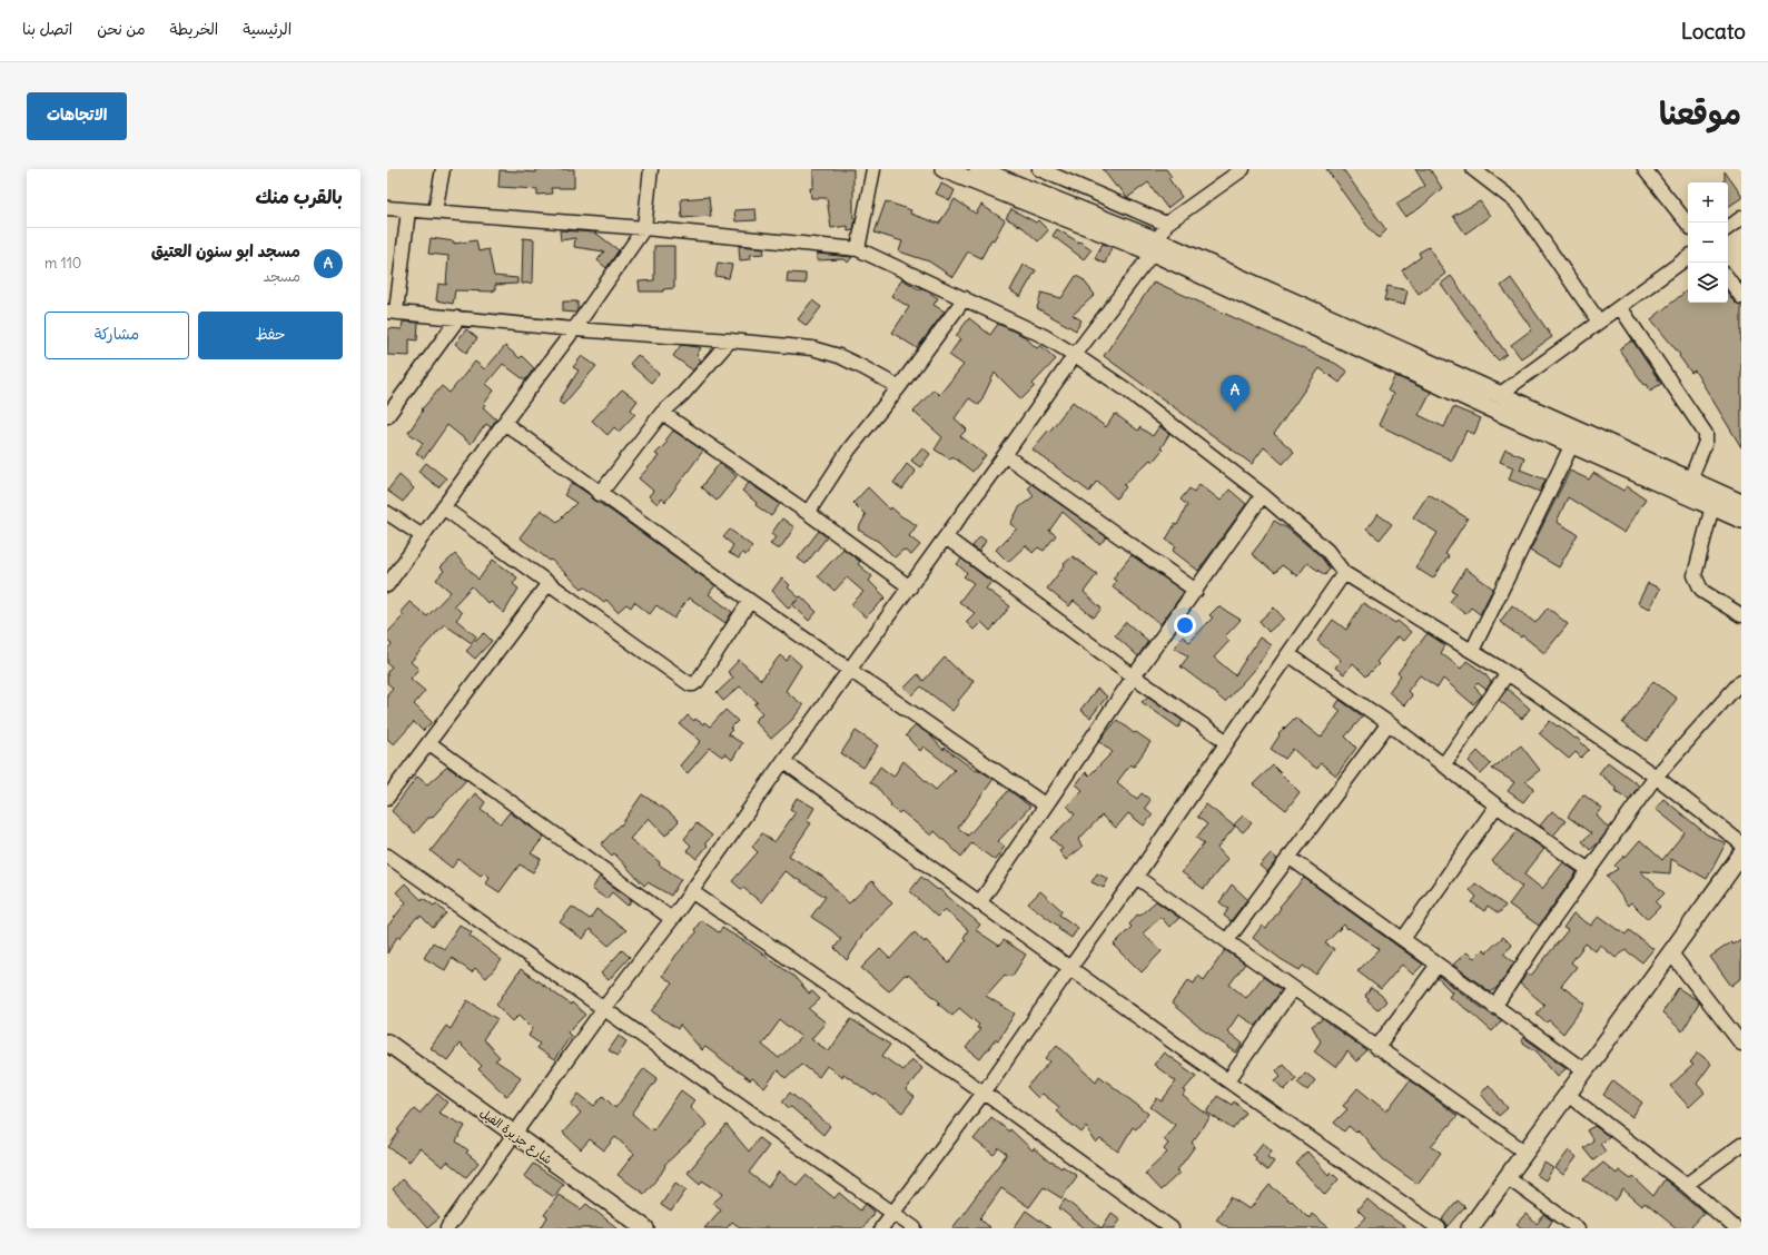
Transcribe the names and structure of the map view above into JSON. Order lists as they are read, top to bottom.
{
  "streets": {
    "street": ["شارع جزيرة الفيل"]
  },
  "page": {
    "header": "Locato",
    "nav": [
      "الرئيسية",
      "الخريطة",
      "من نحن",
      "اتصل بنا"
    ],
    "title": "موقعنا",
    "buttons": [
      "الاتجاهات",
      ["حفظ", "مشاركة"]
    ],
    "heading": "بالقرب منك",
    "map_buttons": ["+", "−"],
    "list": [
      {
        "mark": "A",
        "name": "مسجد ابو سنون العتيق",
        "note": "مسجد",
        "value": "110 m"
      }
    ],
    "pins": "A"
  }
}
